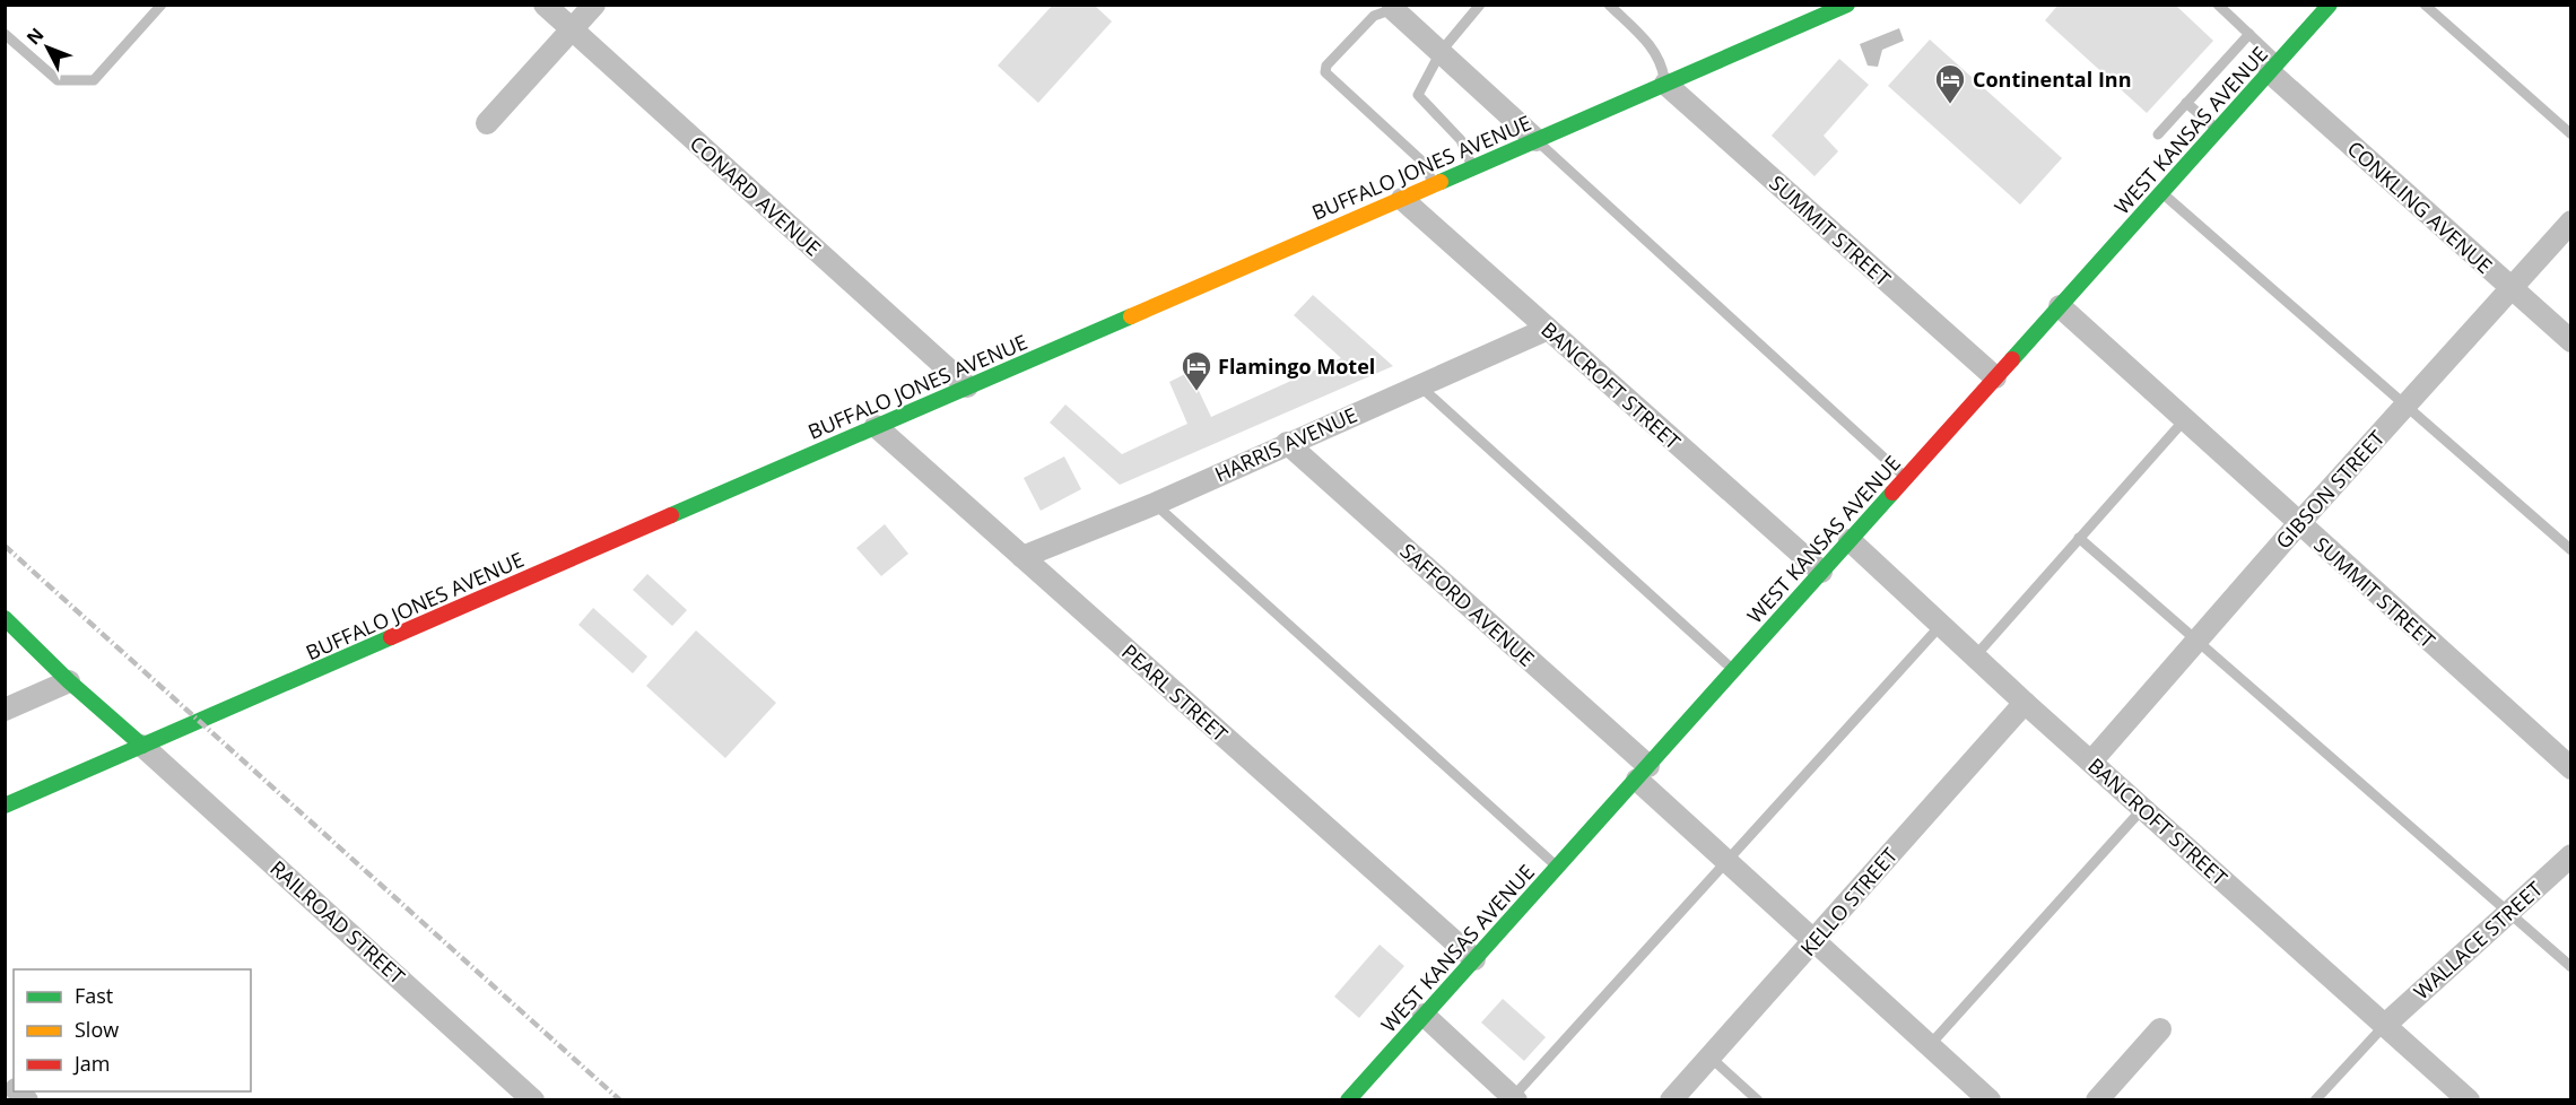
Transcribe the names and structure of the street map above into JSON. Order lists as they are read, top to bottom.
{
  "streets": {
    "main road": ["WEST KANSAS AVENUE", "BUFFALO JONES AVENUE"],
    "street": [
      "CONARD AVENUE",
      "CONKLING AVENUE",
      "SUMMIT STREET",
      "BANCROFT STREET",
      "HARRIS AVENUE",
      "GIBSON STREET",
      "SAFFORD AVENUE",
      "PEARL STREET",
      "KELLO STREET",
      "RAILROAD STREET",
      "WALLACE STREET"
    ]
  },
  "crossings": [
    ["WEST KANSAS AVENUE", "CONKLING AVENUE"],
    ["WEST KANSAS AVENUE", "SUMMIT STREET"],
    ["WEST KANSAS AVENUE", "BANCROFT STREET"],
    ["WEST KANSAS AVENUE", "SAFFORD AVENUE"],
    ["WEST KANSAS AVENUE", "PEARL STREET"],
    ["BUFFALO JONES AVENUE", "CONARD AVENUE"],
    ["BUFFALO JONES AVENUE", "SUMMIT STREET"],
    ["BUFFALO JONES AVENUE", "BANCROFT STREET"],
    ["BUFFALO JONES AVENUE", "PEARL STREET"],
    ["BUFFALO JONES AVENUE", "RAILROAD STREET"],
    ["CONKLING AVENUE", "GIBSON STREET"],
    ["SUMMIT STREET", "GIBSON STREET"],
    ["BANCROFT STREET", "HARRIS AVENUE"],
    ["BANCROFT STREET", "GIBSON STREET"],
    ["BANCROFT STREET", "KELLO STREET"],
    ["BANCROFT STREET", "WALLACE STREET"],
    ["HARRIS AVENUE", "SAFFORD AVENUE"],
    ["HARRIS AVENUE", "PEARL STREET"],
    ["SAFFORD AVENUE", "KELLO STREET"]
  ],
  "places": {
    "hotel": ["Continental Inn", "Flamingo Motel"]
  },
  "legend": ["Fast", "Slow", "Jam"],
  "north": "top left"
}
